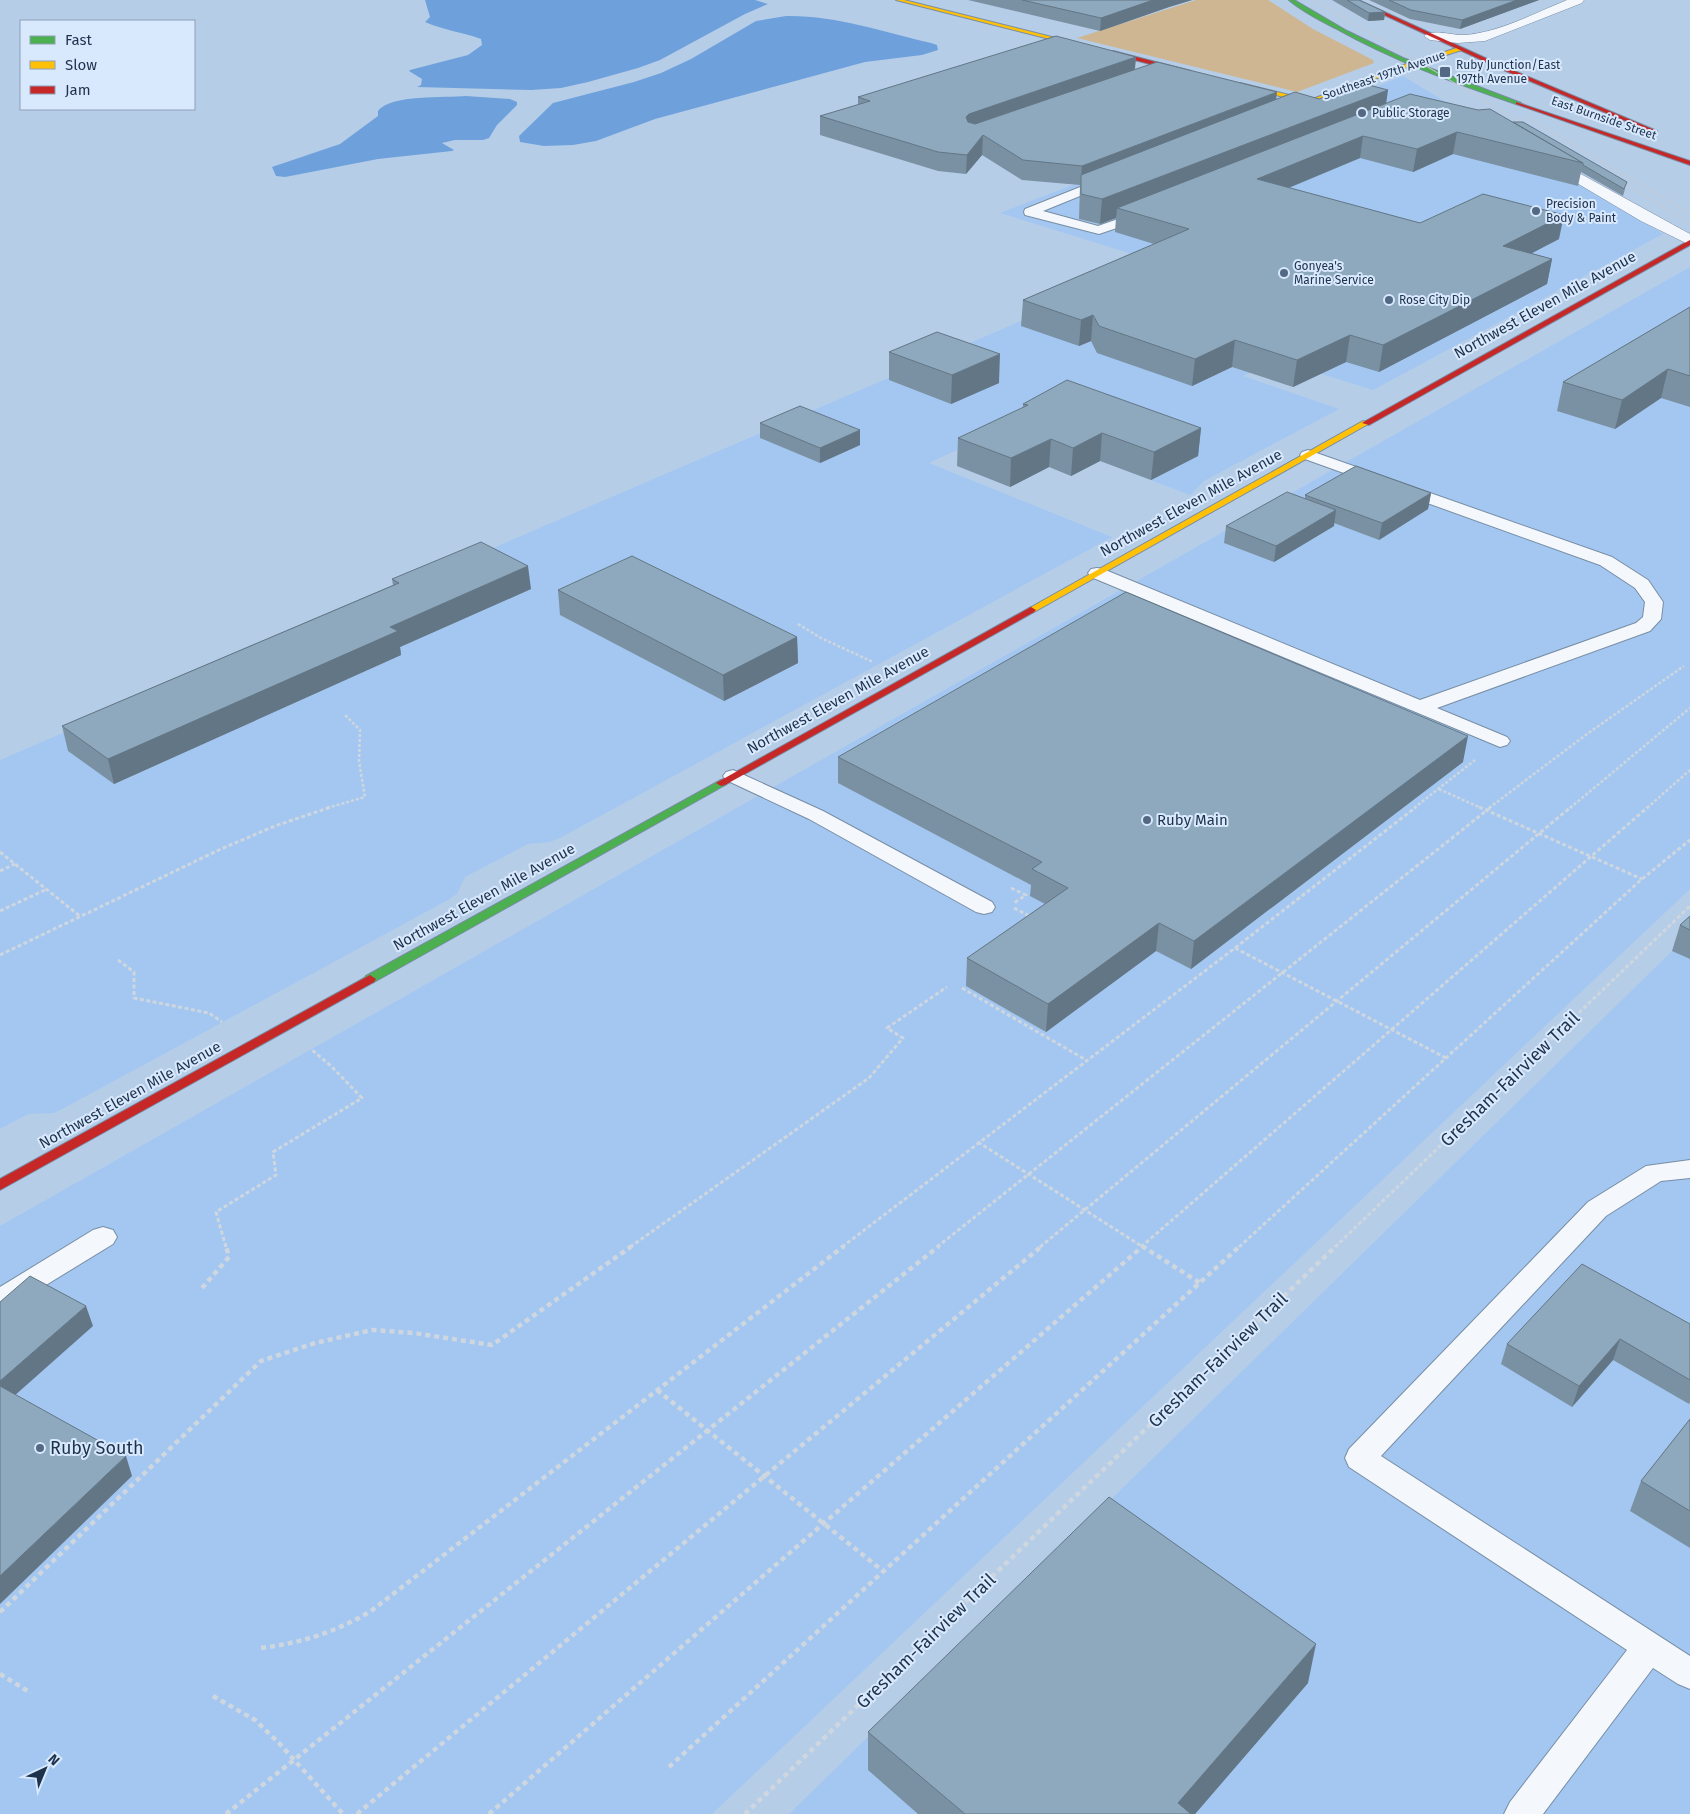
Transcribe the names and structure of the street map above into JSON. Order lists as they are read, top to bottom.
{
  "streets": {
    "street": ["Southeast 197th Avenue", "East Burnside Street", "Northwest Eleven Mile Avenue"],
    "path": ["Gresham-Fairview Trail"]
  },
  "crossings": [
    ["Southeast 197th Avenue", "East Burnside Street"]
  ],
  "places": {
    "transit": ["Ruby Junction/East 197th Avenue"],
    "other": [
      "Public Storage",
      "Precision Body & Paint",
      "Gonyea's Marine Service",
      "Rose City Dip",
      "Ruby Main",
      "Ruby South"
    ]
  },
  "legend": ["Fast", "Slow", "Jam"],
  "north": "top right"
}
